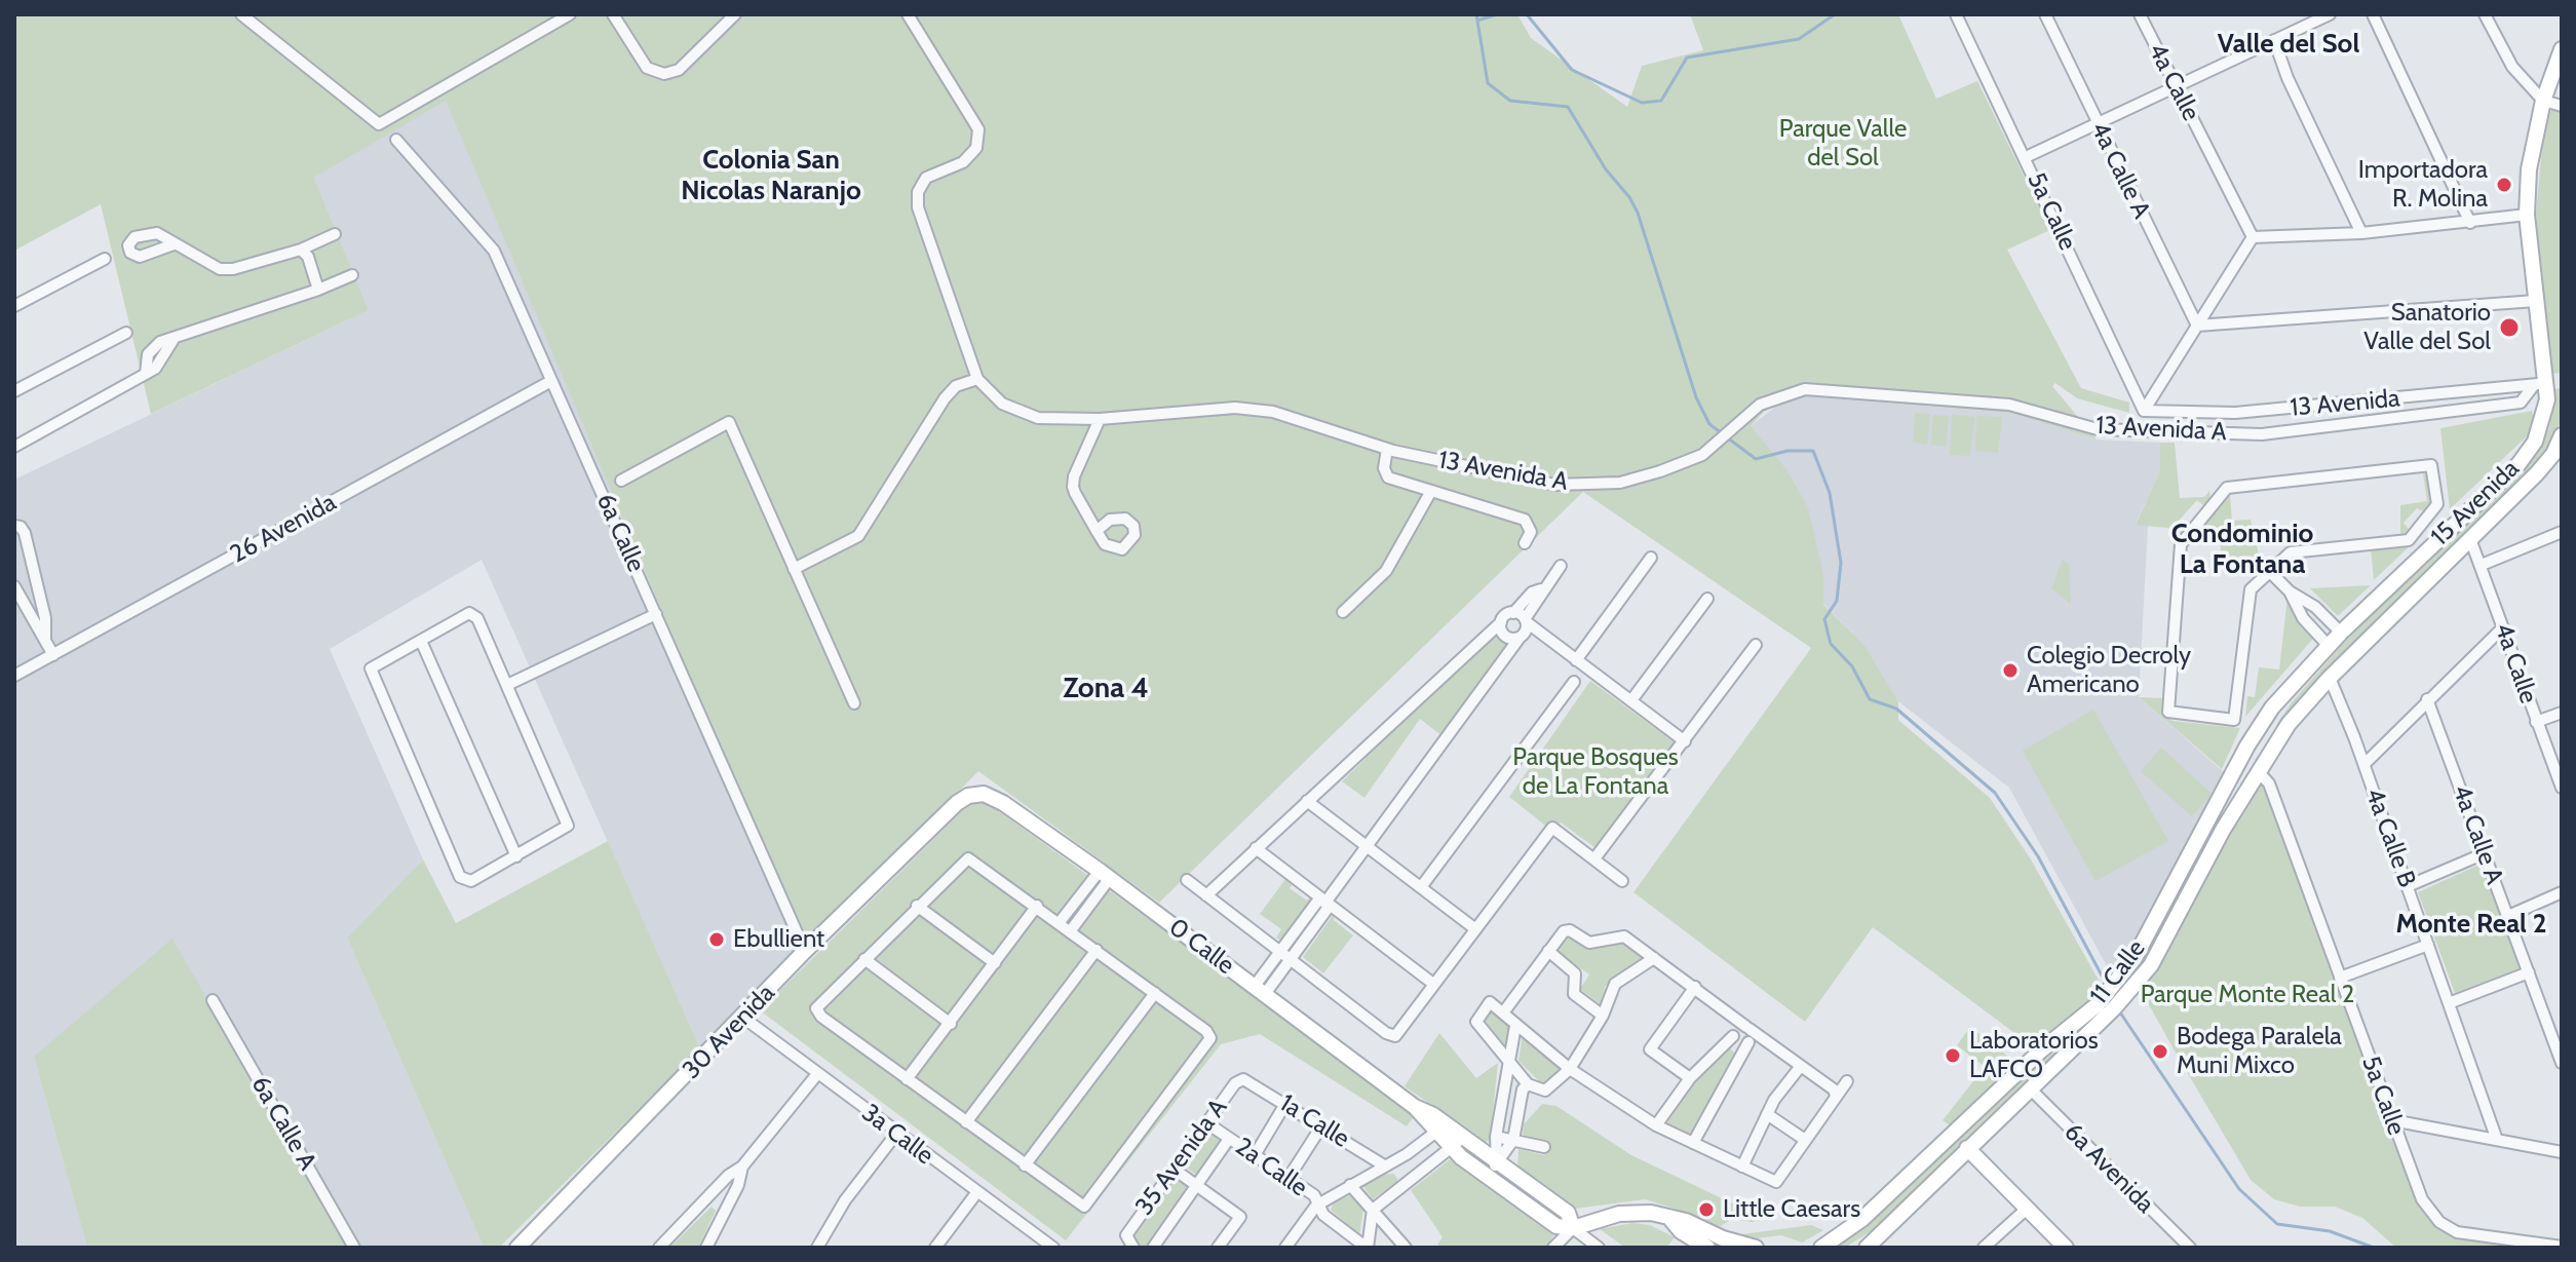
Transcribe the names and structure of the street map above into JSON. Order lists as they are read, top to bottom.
{
  "streets": {
    "main road": [
      "15 Avenida",
      "0 Calle",
      "11 Calle",
      "30 Avenida"
    ],
    "street": [
      "4a Calle",
      "4a Calle A",
      "5a Calle",
      "13 Avenida",
      "13 Avenida A",
      "26 Avenida",
      "6a Calle",
      "4a Calle B",
      "1a Calle",
      "6a Calle A",
      "3a Calle",
      "35 Avenida A",
      "2a Calle",
      "6a Avenida"
    ]
  },
  "crossings": [
    ["4a Calle", "15 Avenida"],
    ["5a Calle", "13 Avenida"],
    ["5a Calle", "15 Avenida"],
    ["5a Calle", "11 Calle"],
    ["13 Avenida", "13 Avenida A"],
    ["13 Avenida", "15 Avenida"],
    ["13 Avenida A", "15 Avenida"],
    ["15 Avenida", "4a Calle B"],
    ["15 Avenida", "11 Calle"],
    ["26 Avenida", "6a Calle"],
    ["6a Calle", "30 Avenida"],
    ["0 Calle", "30 Avenida"],
    ["11 Calle", "6a Avenida"],
    ["30 Avenida", "3a Calle"],
    ["1a Calle", "35 Avenida A"],
    ["35 Avenida A", "2a Calle"]
  ],
  "districts": [
    "Valle del Sol",
    "Colonia San Nicolas Naranjo",
    "Condominio La Fontana",
    "Zona 4",
    "Monte Real 2"
  ],
  "parks": ["Parque Valle del Sol", "Parque Bosques de La Fontana", "Parque Monte Real 2"],
  "places": [
    "Importadora R. Molina",
    "Sanatorio Valle del Sol",
    "Colegio Decroly Americano",
    "Ebullient",
    "Bodega Paralela Muni Mixco",
    "Laboratorios LAFCO",
    "Little Caesars"
  ]
}
